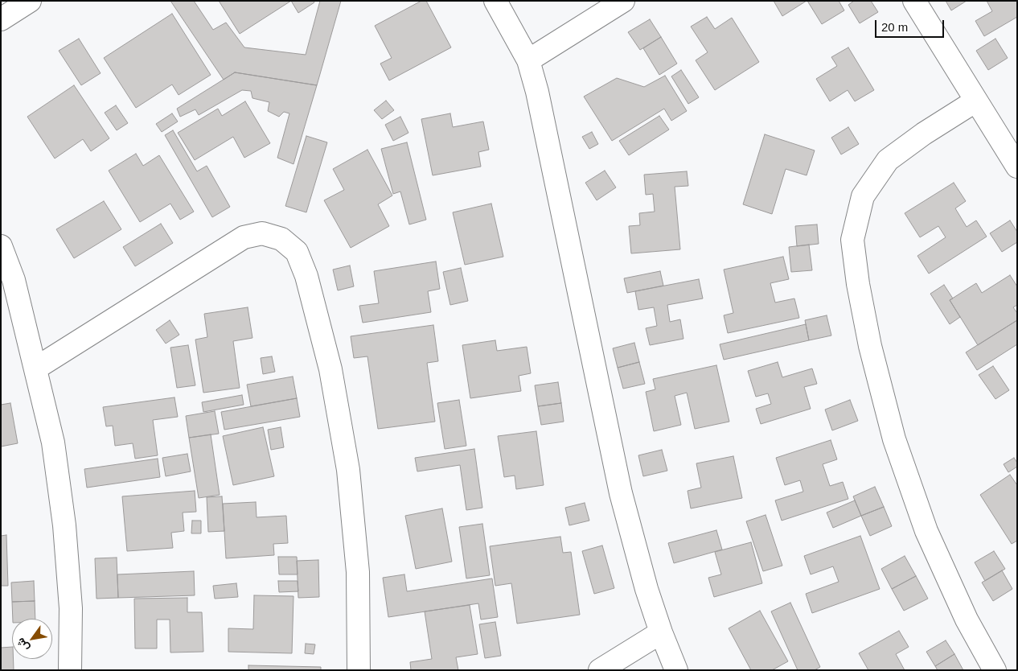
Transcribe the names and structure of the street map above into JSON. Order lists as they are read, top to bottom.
{
  "scale_bar": "20 m",
  "north": "bottom left"
}
